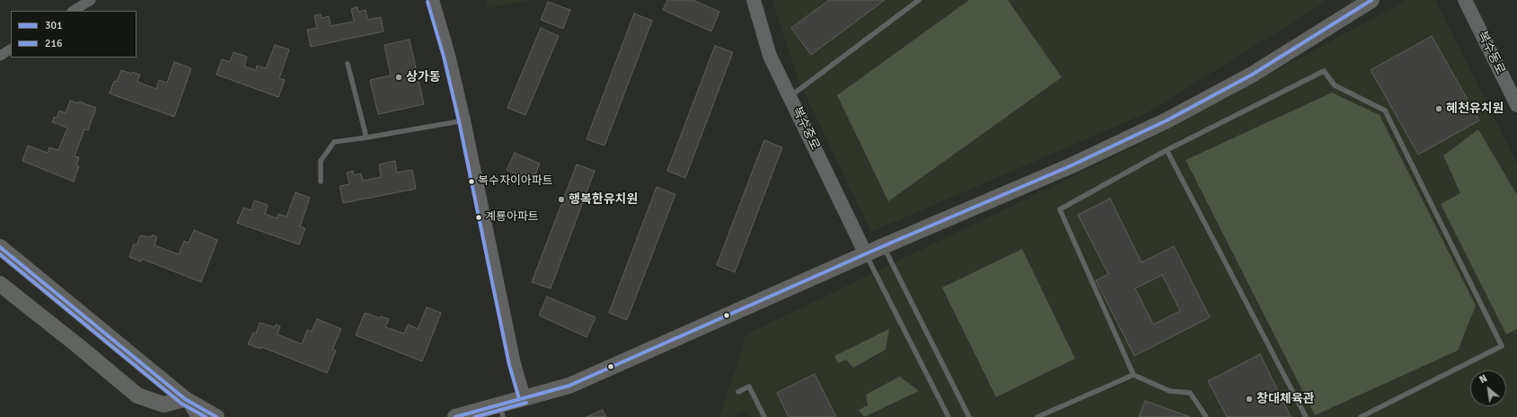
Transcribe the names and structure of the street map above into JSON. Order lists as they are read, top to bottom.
{
  "streets": {
    "main road": ["복수동로", "복수중로"]
  },
  "places": [
    "상가동",
    "혜천유치원",
    "복수자이아파트",
    "행복한유치원",
    "계룡아파트",
    "창대체육관"
  ],
  "lines": ["transit line 301", "transit line 216"],
  "legend": ["301", "216"],
  "north": "top left"
}
